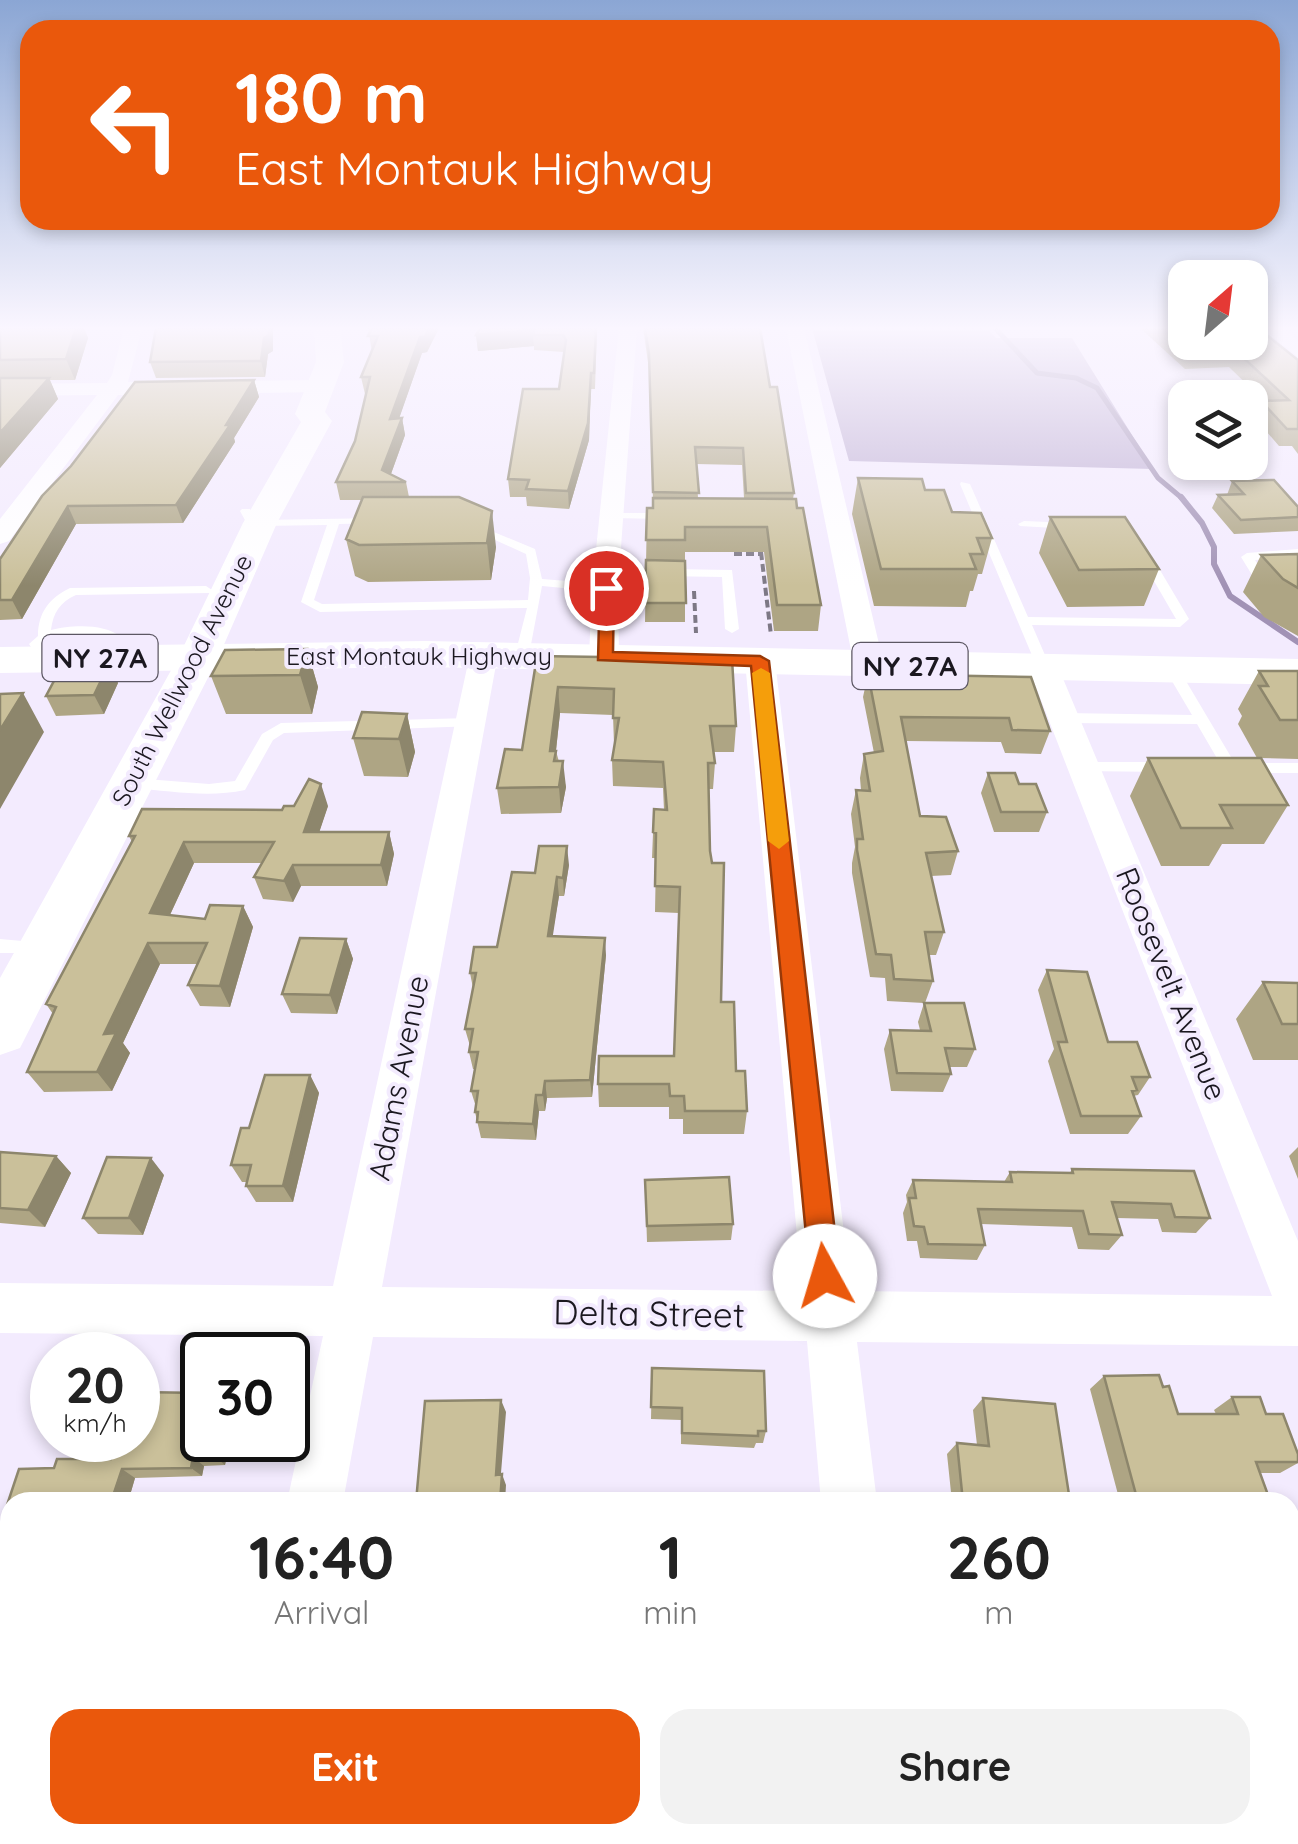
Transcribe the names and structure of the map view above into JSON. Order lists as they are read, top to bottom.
{
  "streets": {
    "main road": ["East Montauk Highway", "NY 27A", "South Wellwood Avenue"],
    "street": ["Roosevelt Avenue", "Adams Avenue", "Delta Street"]
  },
  "crossings": [
    ["East Montauk Highway", "NY 27A"],
    ["East Montauk Highway", "South Wellwood Avenue"],
    ["East Montauk Highway", "Roosevelt Avenue"],
    ["East Montauk Highway", "Adams Avenue"],
    ["NY 27A", "South Wellwood Avenue"],
    ["Adams Avenue", "Delta Street"]
  ],
  "north": "top right",
  "page": {
    "turn": ["180 m", "East Montauk Highway"],
    "speed": "20 km/h",
    "limit": "30",
    "eta": [
      "16:40",
      "Arrival",
      "1",
      "min",
      "260",
      "m"
    ],
    "buttons": ["Exit", "Share"]
  }
}
